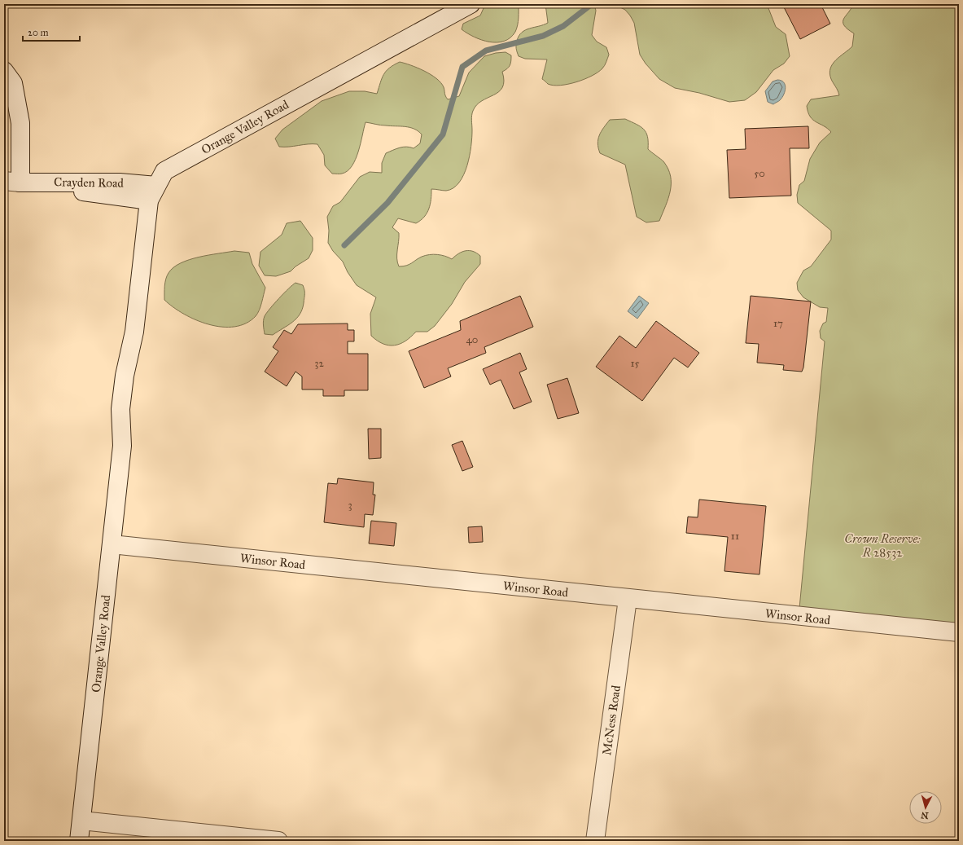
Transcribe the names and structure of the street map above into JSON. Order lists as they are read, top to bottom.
{
  "streets": {
    "street": [
      "Orange Valley Road",
      "Crayden Road",
      "Winsor Road",
      "McNess Road"
    ]
  },
  "crossings": [
    ["Orange Valley Road", "Crayden Road"],
    ["Orange Valley Road", "Winsor Road"],
    ["Winsor Road", "McNess Road"]
  ],
  "parks": ["Crown Reserve: R 28532"],
  "house_numbers": [
    "50",
    "17",
    "40",
    "32",
    "15",
    "3",
    "11"
  ],
  "scale_bar": "20 m",
  "north": "bottom"
}
